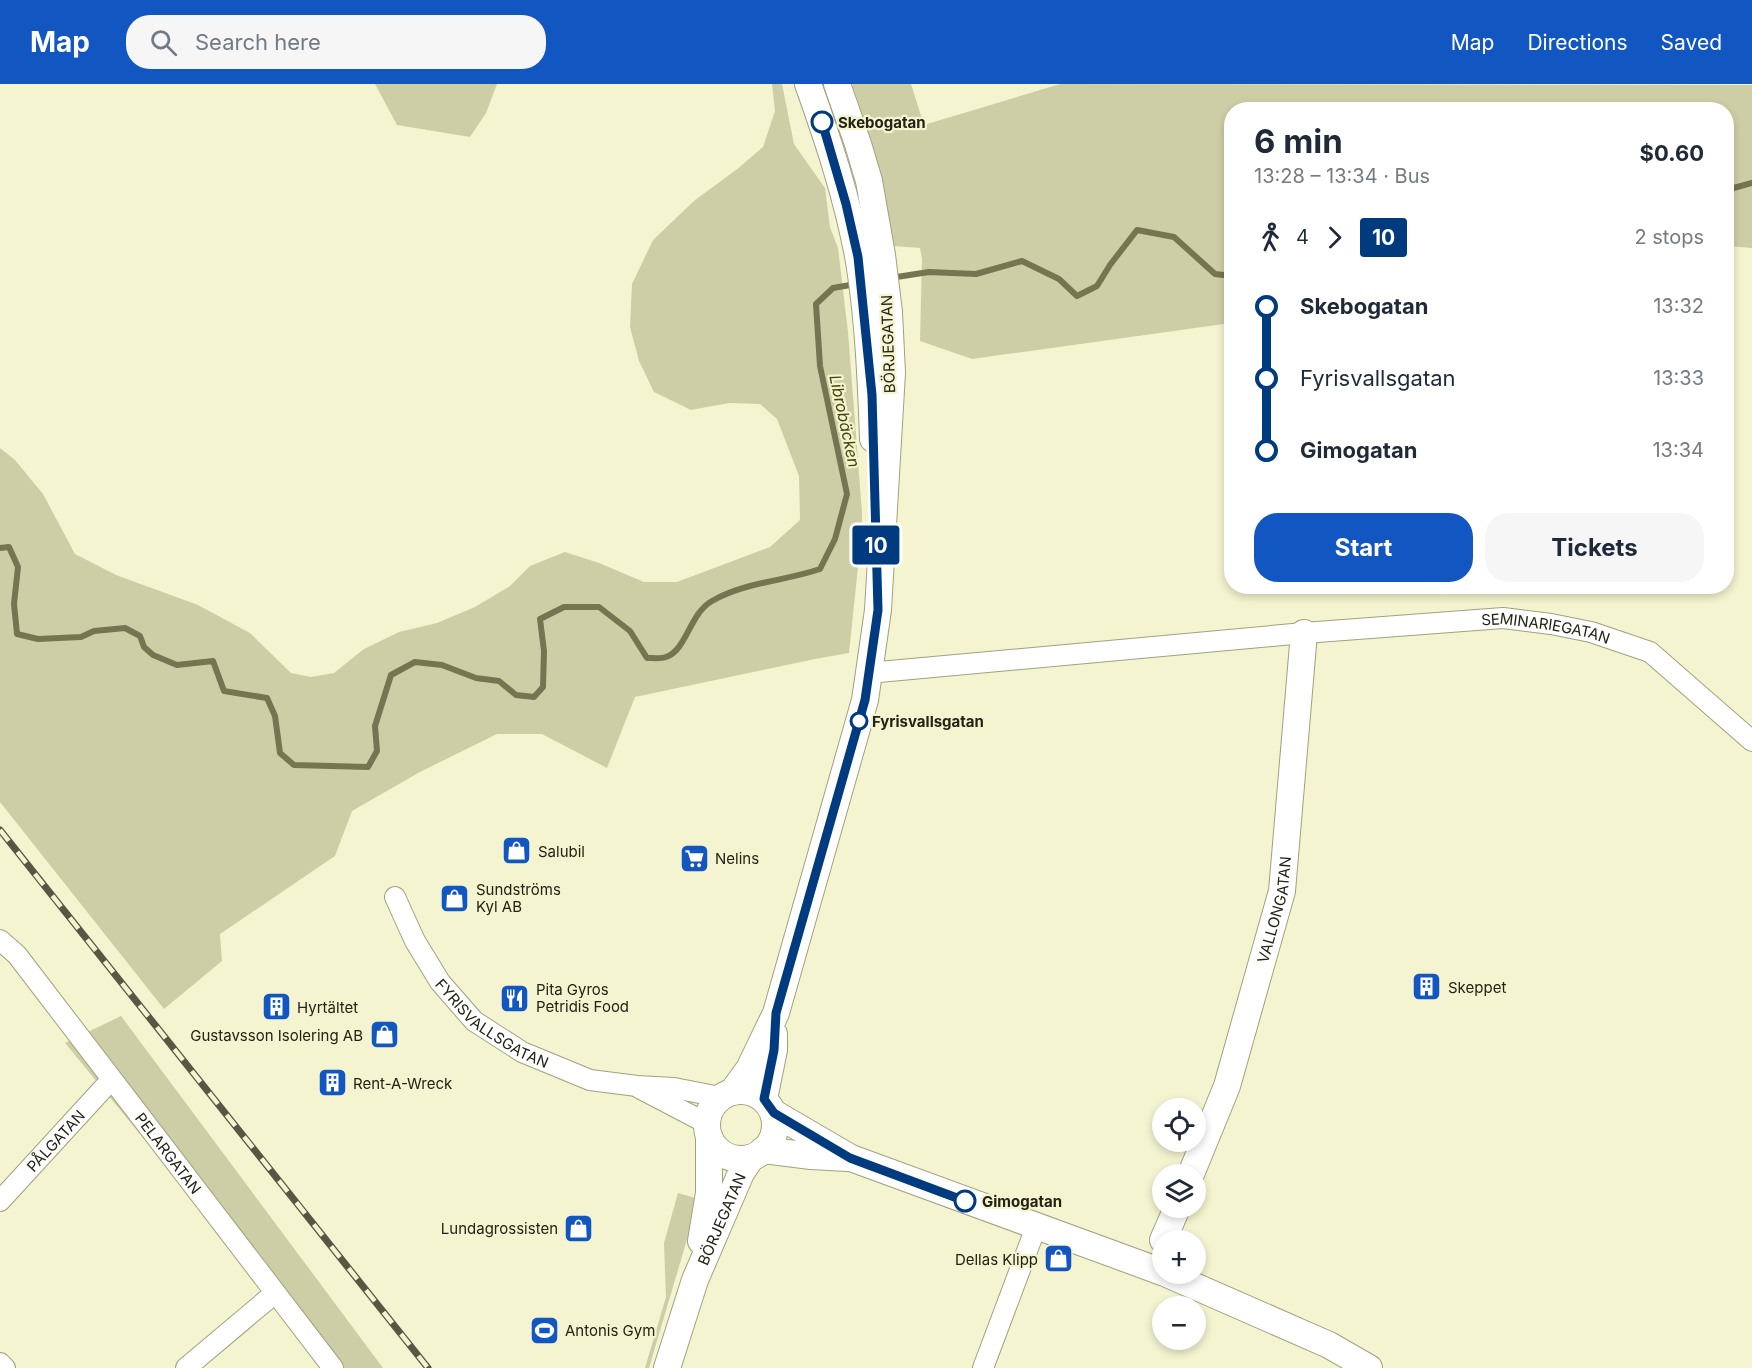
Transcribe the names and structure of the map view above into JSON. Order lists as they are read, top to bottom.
{
  "streets": {
    "street": [
      "BÖRJEGATAN",
      "SEMINARIEGATAN",
      "VALLONGATAN",
      "FYRISVALLSGATAN",
      "PÅLGATAN",
      "PELARGATAN"
    ]
  },
  "crossings": [
    ["BÖRJEGATAN", "SEMINARIEGATAN"],
    ["BÖRJEGATAN", "FYRISVALLSGATAN"],
    ["SEMINARIEGATAN", "VALLONGATAN"],
    ["PÅLGATAN", "PELARGATAN"]
  ],
  "water": ["Librobäcken"],
  "places": {
    "other": ["Skebogatan", "Fyrisvallsgatan", "Gimogatan"],
    "shop": [
      "Salubil",
      "Sundströms Kyl AB",
      "Gustavsson Isolering AB",
      "Lundagrossisten",
      "Dellas Klipp"
    ],
    "supermarket": ["Nelins"],
    "building": ["Skeppet", "Hyrtältet", "Rent-A-Wreck"],
    "restaurant": ["Pita Gyros Petridis Food"],
    "sports": ["Antonis Gym"]
  },
  "lines": ["bus line 10"],
  "page": {
    "header": "Map",
    "search": "Search here",
    "nav": ["Map", "Directions", "Saved"],
    "on_map": "10",
    "heading": ["6 min", "13:28 – 13:34 · Bus", "$0.60"],
    "legs": ["4", "10", "2 stops"],
    "list": [
      {
        "name": "Skebogatan",
        "value": "13:32"
      },
      {
        "name": "Fyrisvallsgatan",
        "value": "13:33"
      },
      {
        "name": "Gimogatan",
        "value": "13:34"
      }
    ],
    "buttons": ["Start", "Tickets"],
    "map_buttons": ["+", "−"]
  }
}
